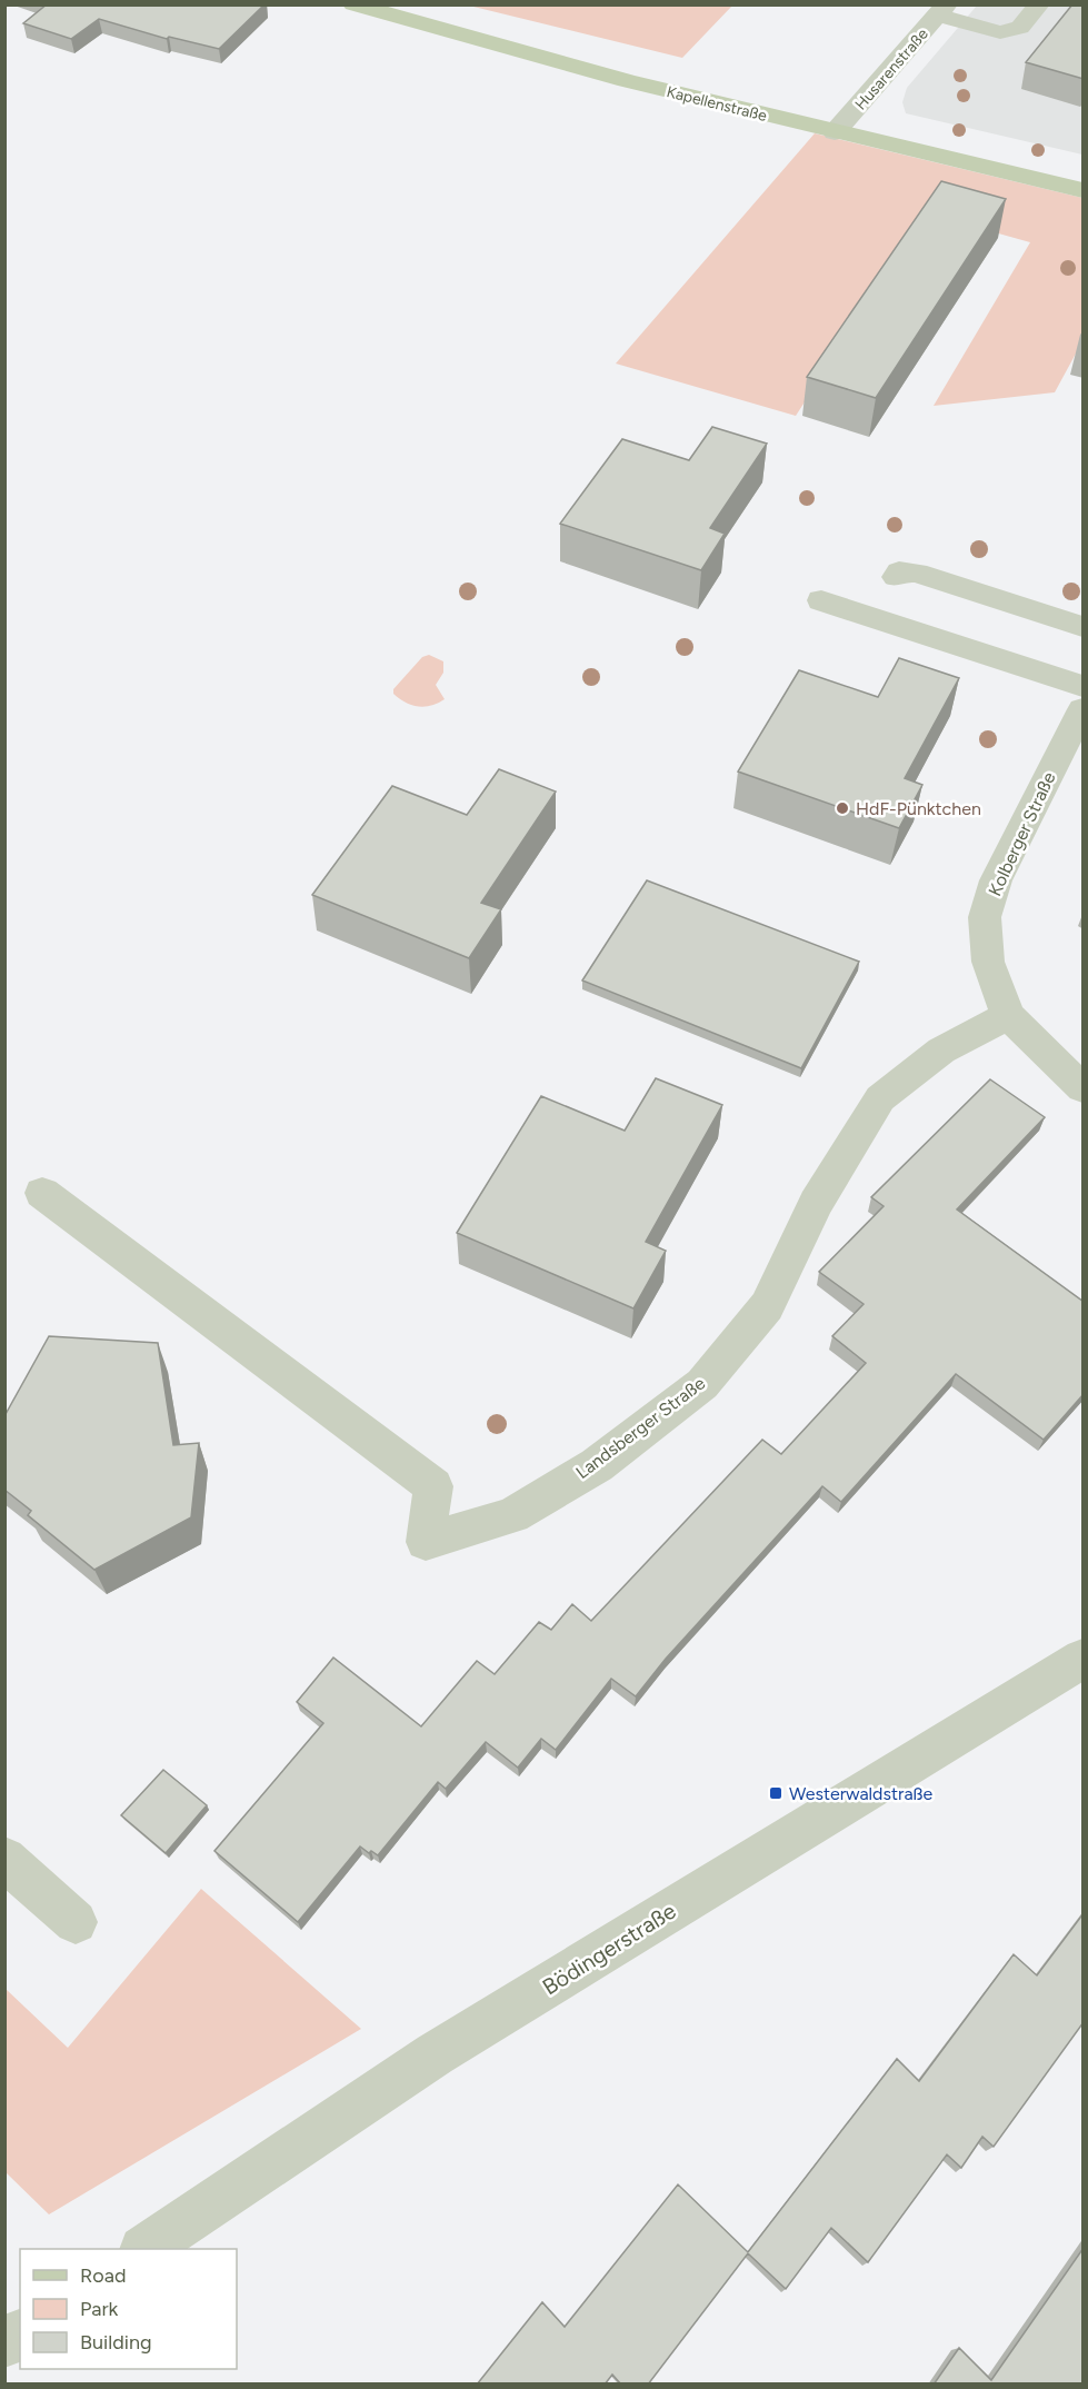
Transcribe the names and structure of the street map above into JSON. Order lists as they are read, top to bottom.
{
  "streets": {
    "main road": ["Kapellenstraße"],
    "street": [
      "Husarenstraße",
      "Kolberger Straße",
      "Landsberger Straße",
      "Bödingerstraße"
    ]
  },
  "crossings": [
    ["Husarenstraße", "Kapellenstraße"],
    ["Kolberger Straße", "Landsberger Straße"]
  ],
  "places": {
    "other": ["HdF-Pünktchen"],
    "transit": ["Westerwaldstraße"]
  },
  "legend": ["Road", "Park", "Building"]
}
